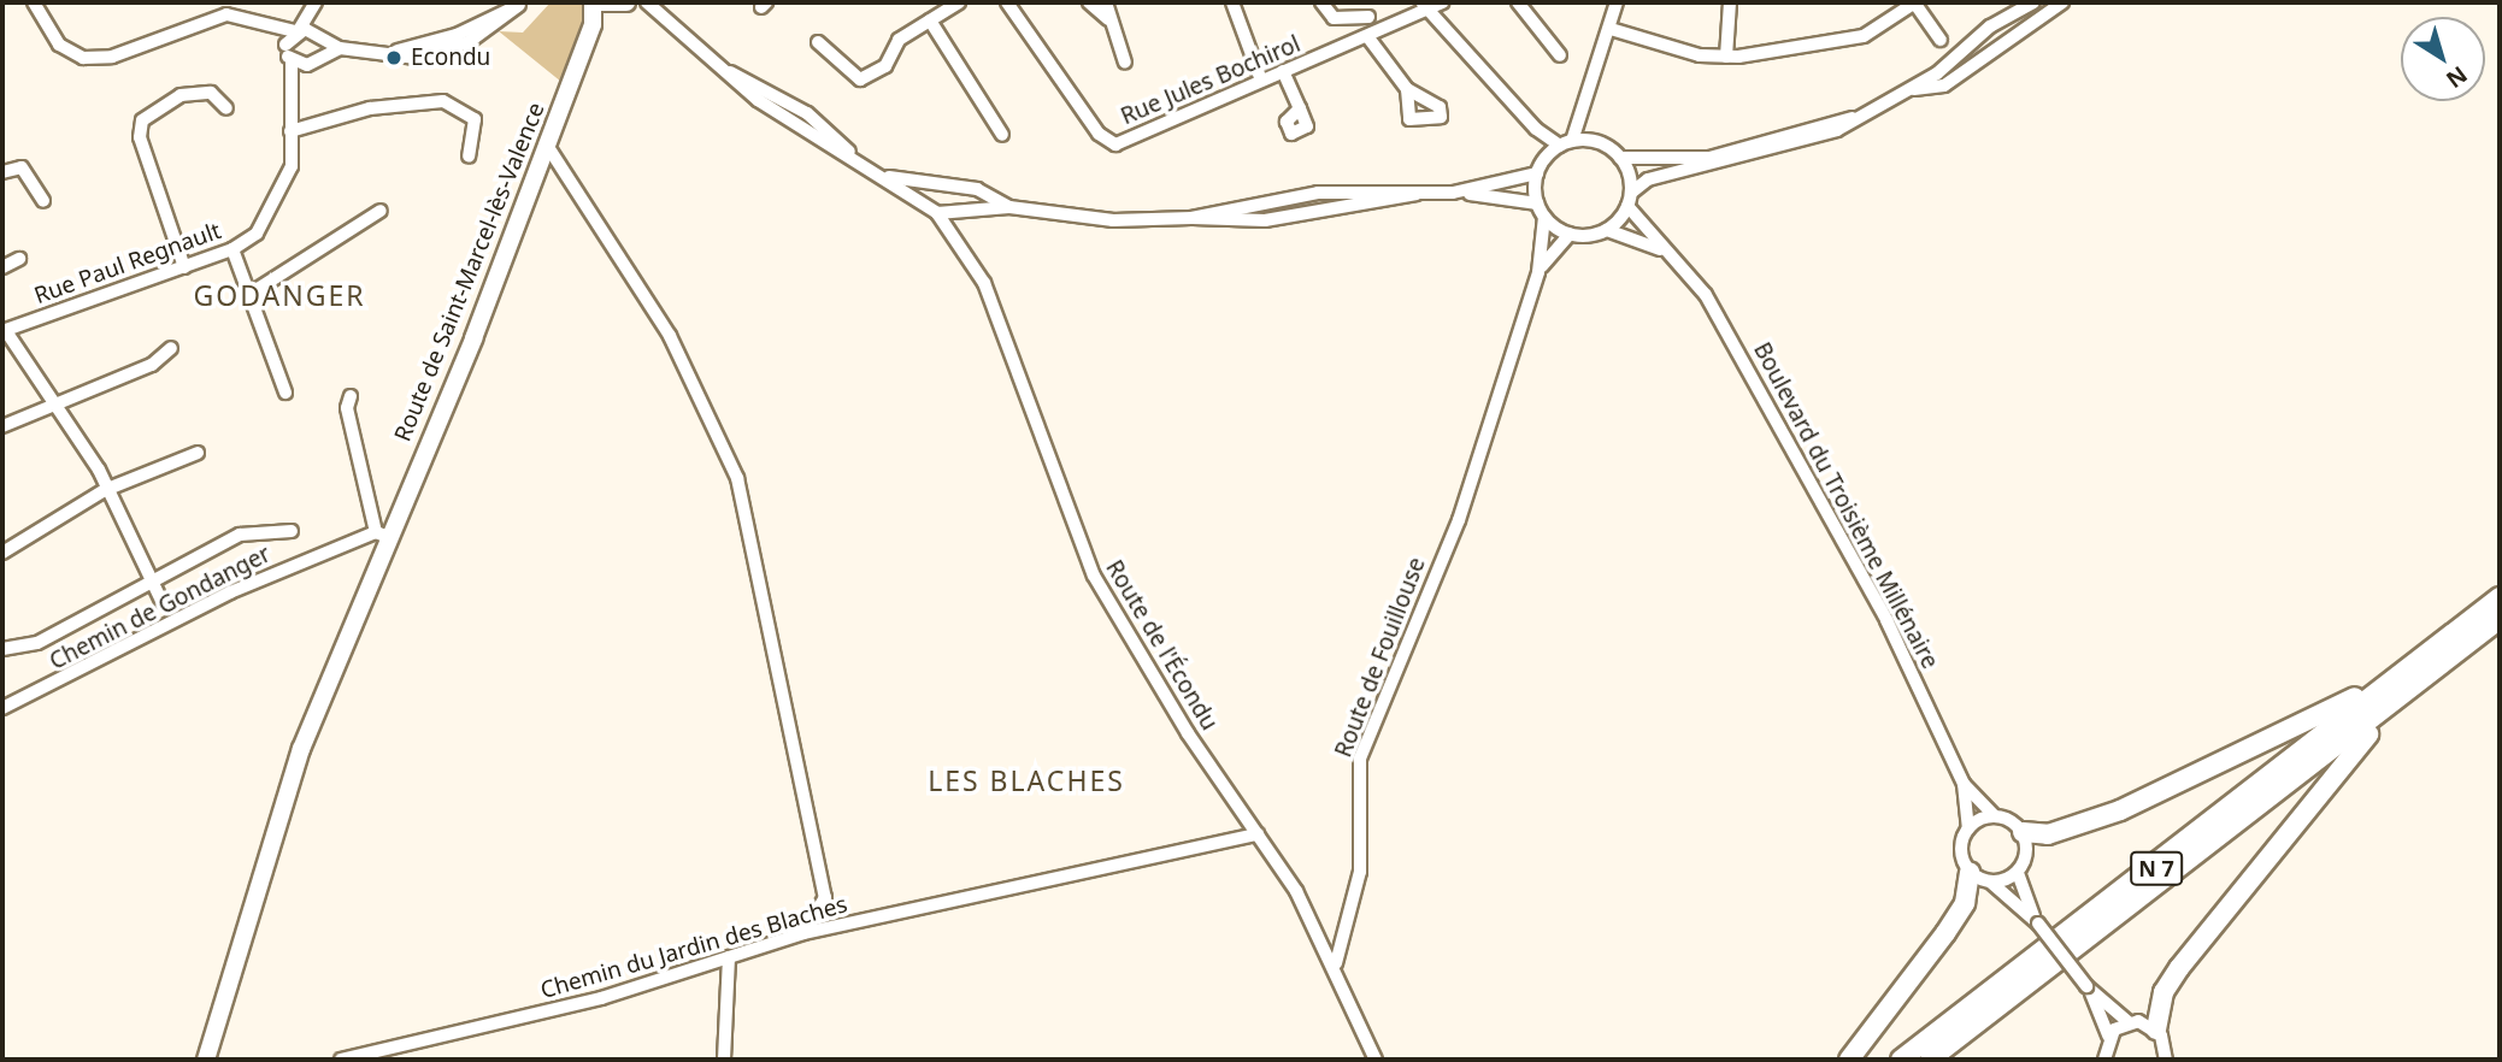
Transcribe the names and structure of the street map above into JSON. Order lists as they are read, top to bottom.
{
  "streets": {
    "highway": ["N 7"],
    "main road": ["Route de Saint-Marcel-lès-Valence"],
    "street": [
      "Rue Jules Bochirol",
      "Rue Paul Regnault",
      "Boulevard du Troisième Millénaire",
      "Chemin de Gondanger",
      "Route de l'Écondu",
      "Route de Fouillouse",
      "Chemin du Jardin des Blaches"
    ]
  },
  "crossings": [
    ["Route de Saint-Marcel-lès-Valence", "Chemin de Gondanger"],
    ["Boulevard du Troisième Millénaire", "Route de Fouillouse"],
    ["Route de l'Écondu", "Route de Fouillouse"],
    ["Route de l'Écondu", "Chemin du Jardin des Blaches"]
  ],
  "districts": ["GODANGER", "LES BLACHES"],
  "places": ["Econdu"],
  "north": "bottom right"
}
